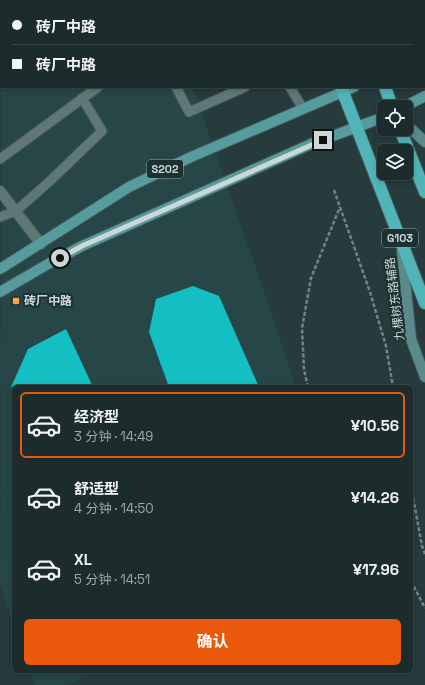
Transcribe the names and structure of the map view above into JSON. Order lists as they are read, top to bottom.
{
  "streets": {
    "highway": ["G103"],
    "main road": ["S202"],
    "street": ["九棵树东路辅路"]
  },
  "crossings": [
    ["S202", "G103"],
    ["G103", "九棵树东路辅路"]
  ],
  "places": {
    "transit": ["砖厂中路"]
  },
  "page": {
    "banner": ["砖厂中路", "砖厂中路"],
    "list": [
      {
        "name": "经济型",
        "note": "3 分钟 · 14:49",
        "value": "¥10.56"
      },
      {
        "name": "舒适型",
        "note": "4 分钟 · 14:50",
        "value": "¥14.26"
      },
      {
        "name": "XL",
        "note": "5 分钟 · 14:51",
        "value": "¥17.96"
      }
    ],
    "buttons": "确认"
  }
}
